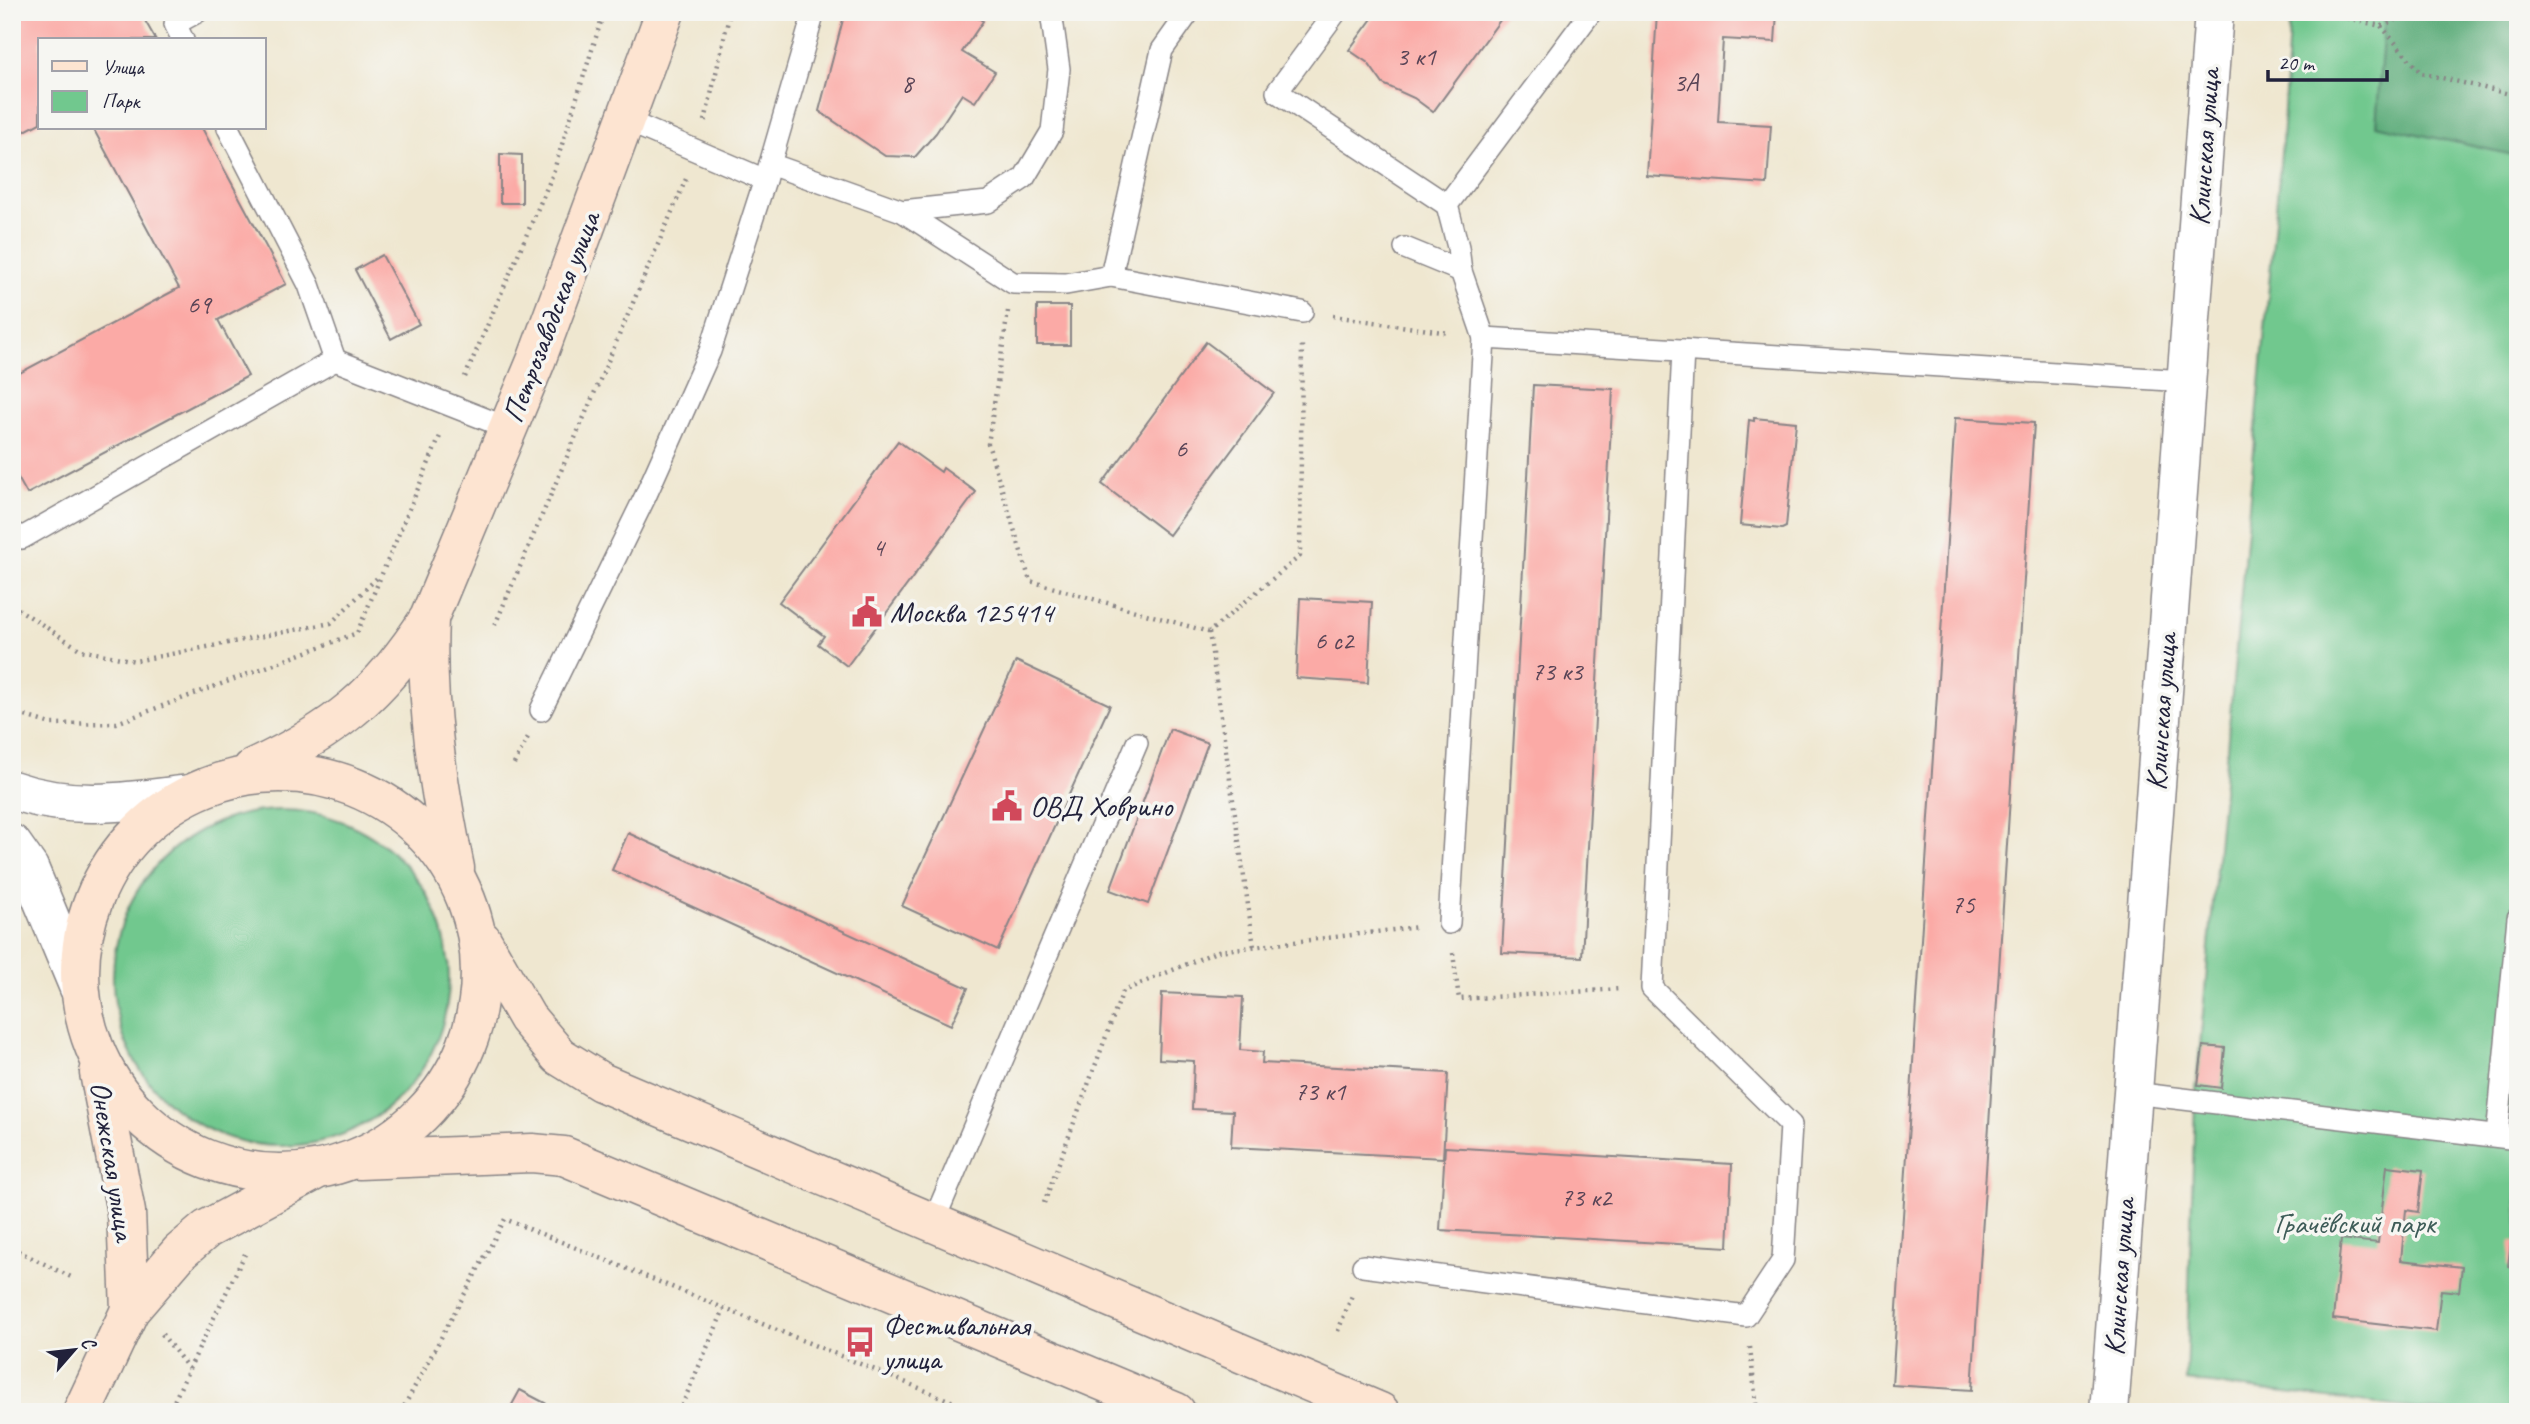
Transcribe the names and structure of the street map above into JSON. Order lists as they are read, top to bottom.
{
  "streets": {
    "main road": ["Петрозаводская улица", "Онежская улица"],
    "street": ["Клинская улица"]
  },
  "parks": ["Грачёвский парк"],
  "places": {
    "public building": ["Москва 125414", "ОВД Ховрино"],
    "bus stop": ["Фестивальная улица"]
  },
  "house_numbers": [
    "3 к1",
    "3А",
    "8",
    "69",
    "6",
    "4",
    "6 с2",
    "73 к3",
    "75",
    "73 к1",
    "73 к2"
  ],
  "legend": ["Улица", "Парк"],
  "scale_bar": "20 m",
  "north": "top right"
}
